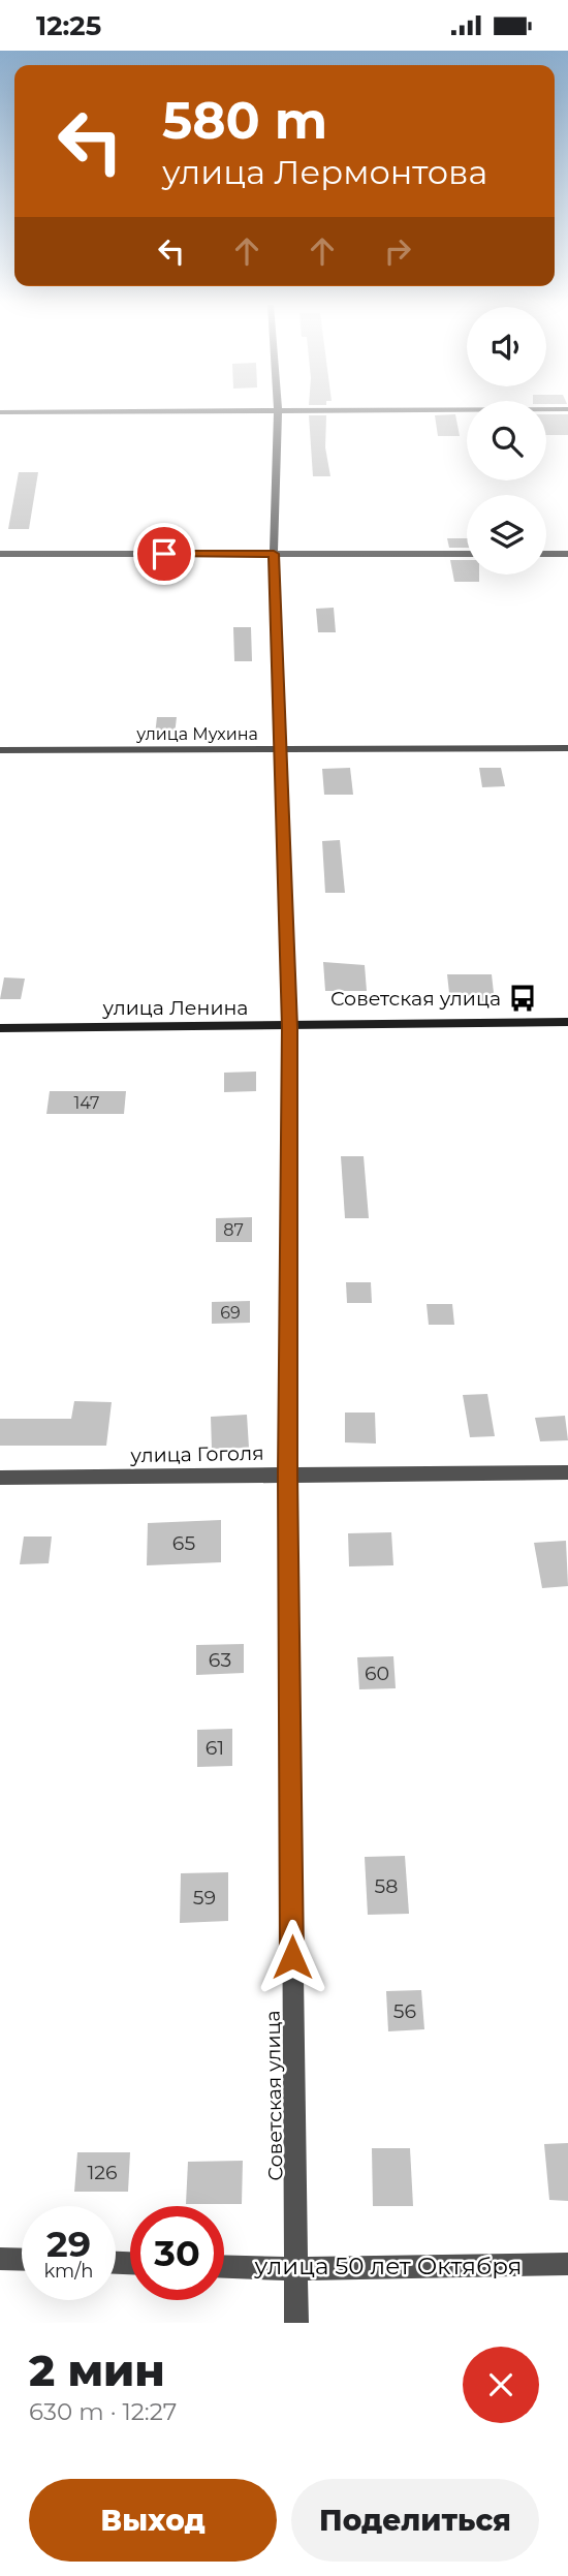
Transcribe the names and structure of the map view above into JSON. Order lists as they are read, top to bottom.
{
  "streets": {
    "main road": ["улица Ленина"],
    "street": [
      "улица Мухина",
      "улица Гоголя",
      "Советская улица",
      "улица 50 лет Октября"
    ]
  },
  "crossings": [
    ["улица Мухина", "Советская улица"],
    ["улица Ленина", "Советская улица"],
    ["улица Гоголя", "Советская улица"],
    ["Советская улица", "улица 50 лет Октября"]
  ],
  "places": {
    "bus stop": ["Советская улица"]
  },
  "house_numbers": [
    "147",
    "87",
    "69",
    "65",
    "63",
    "60",
    "61",
    "58",
    "59",
    "56",
    "126"
  ],
  "page": {
    "status": "12:25",
    "turn": ["580 m", "улица Лермонтова"],
    "speed": "29 km/h",
    "limit": "30",
    "heading": ["2 мин", "630 m · 12:27"],
    "buttons": ["Выход", "Поделиться"]
  }
}
